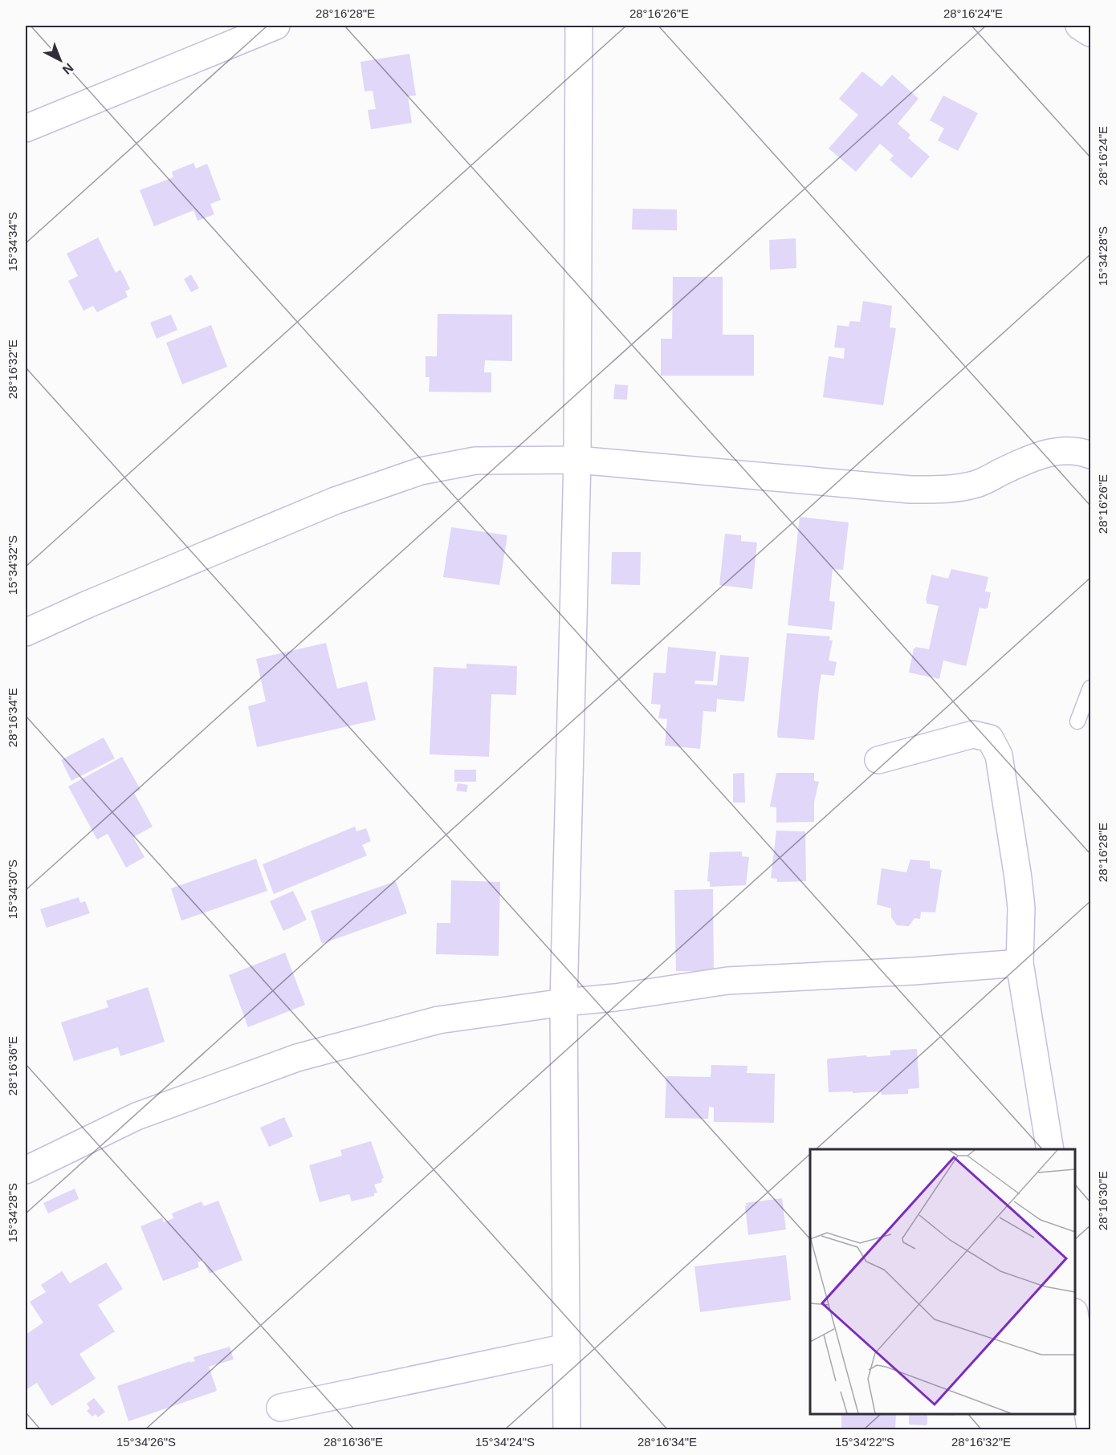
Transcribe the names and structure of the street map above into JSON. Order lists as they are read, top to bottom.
{
  "north": "bottom right",
  "coordinates": [
    "28°16'28\"E",
    "28°16'26\"E",
    "28°16'24\"E",
    "15°34'34\"S",
    "15°34'28\"S",
    "28°16'32\"E",
    "15°34'32\"S",
    "28°16'34\"E",
    "15°34'30\"S",
    "28°16'36\"E",
    "28°16'30\"E",
    "15°34'26\"S",
    "15°34'24\"S",
    "15°34'22\"S"
  ]
}
